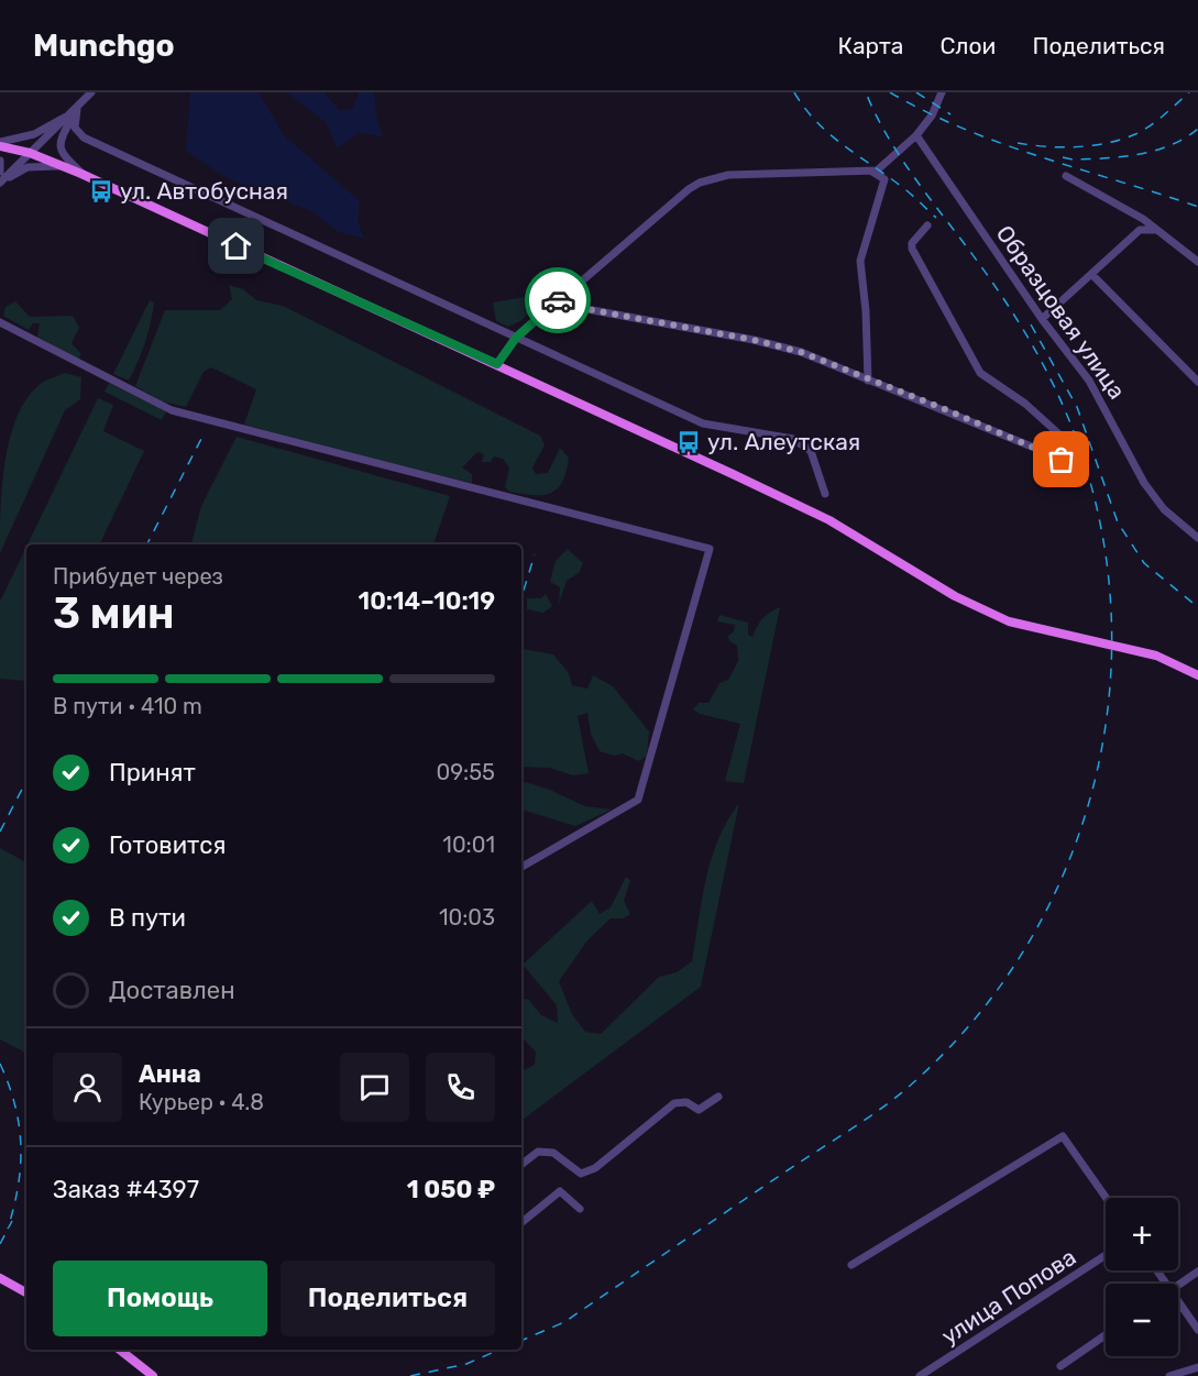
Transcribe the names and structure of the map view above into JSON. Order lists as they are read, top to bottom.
{
  "streets": {
    "street": ["Образцовая улица", "улица Попова"]
  },
  "places": {
    "bus stop": ["ул. Автобусная", "ул. Алеутская"]
  },
  "page": {
    "header": "Munchgo",
    "nav": ["Карта", "Слои", "Поделиться"],
    "heading": ["3 мин", "Прибудет через", "10:14–10:19"],
    "panel": [
      "Анна",
      "Курьер · 4.8",
      "Заказ #4397",
      "1 050 ₽"
    ],
    "bar": "В пути · 410 m",
    "list": [
      ["Принят", "09:55"],
      ["Готовится", "10:01"],
      ["В пути", "10:03"],
      "Доставлен"
    ],
    "map_buttons": ["+", "−"],
    "buttons": ["Помощь", "Поделиться"]
  }
}
